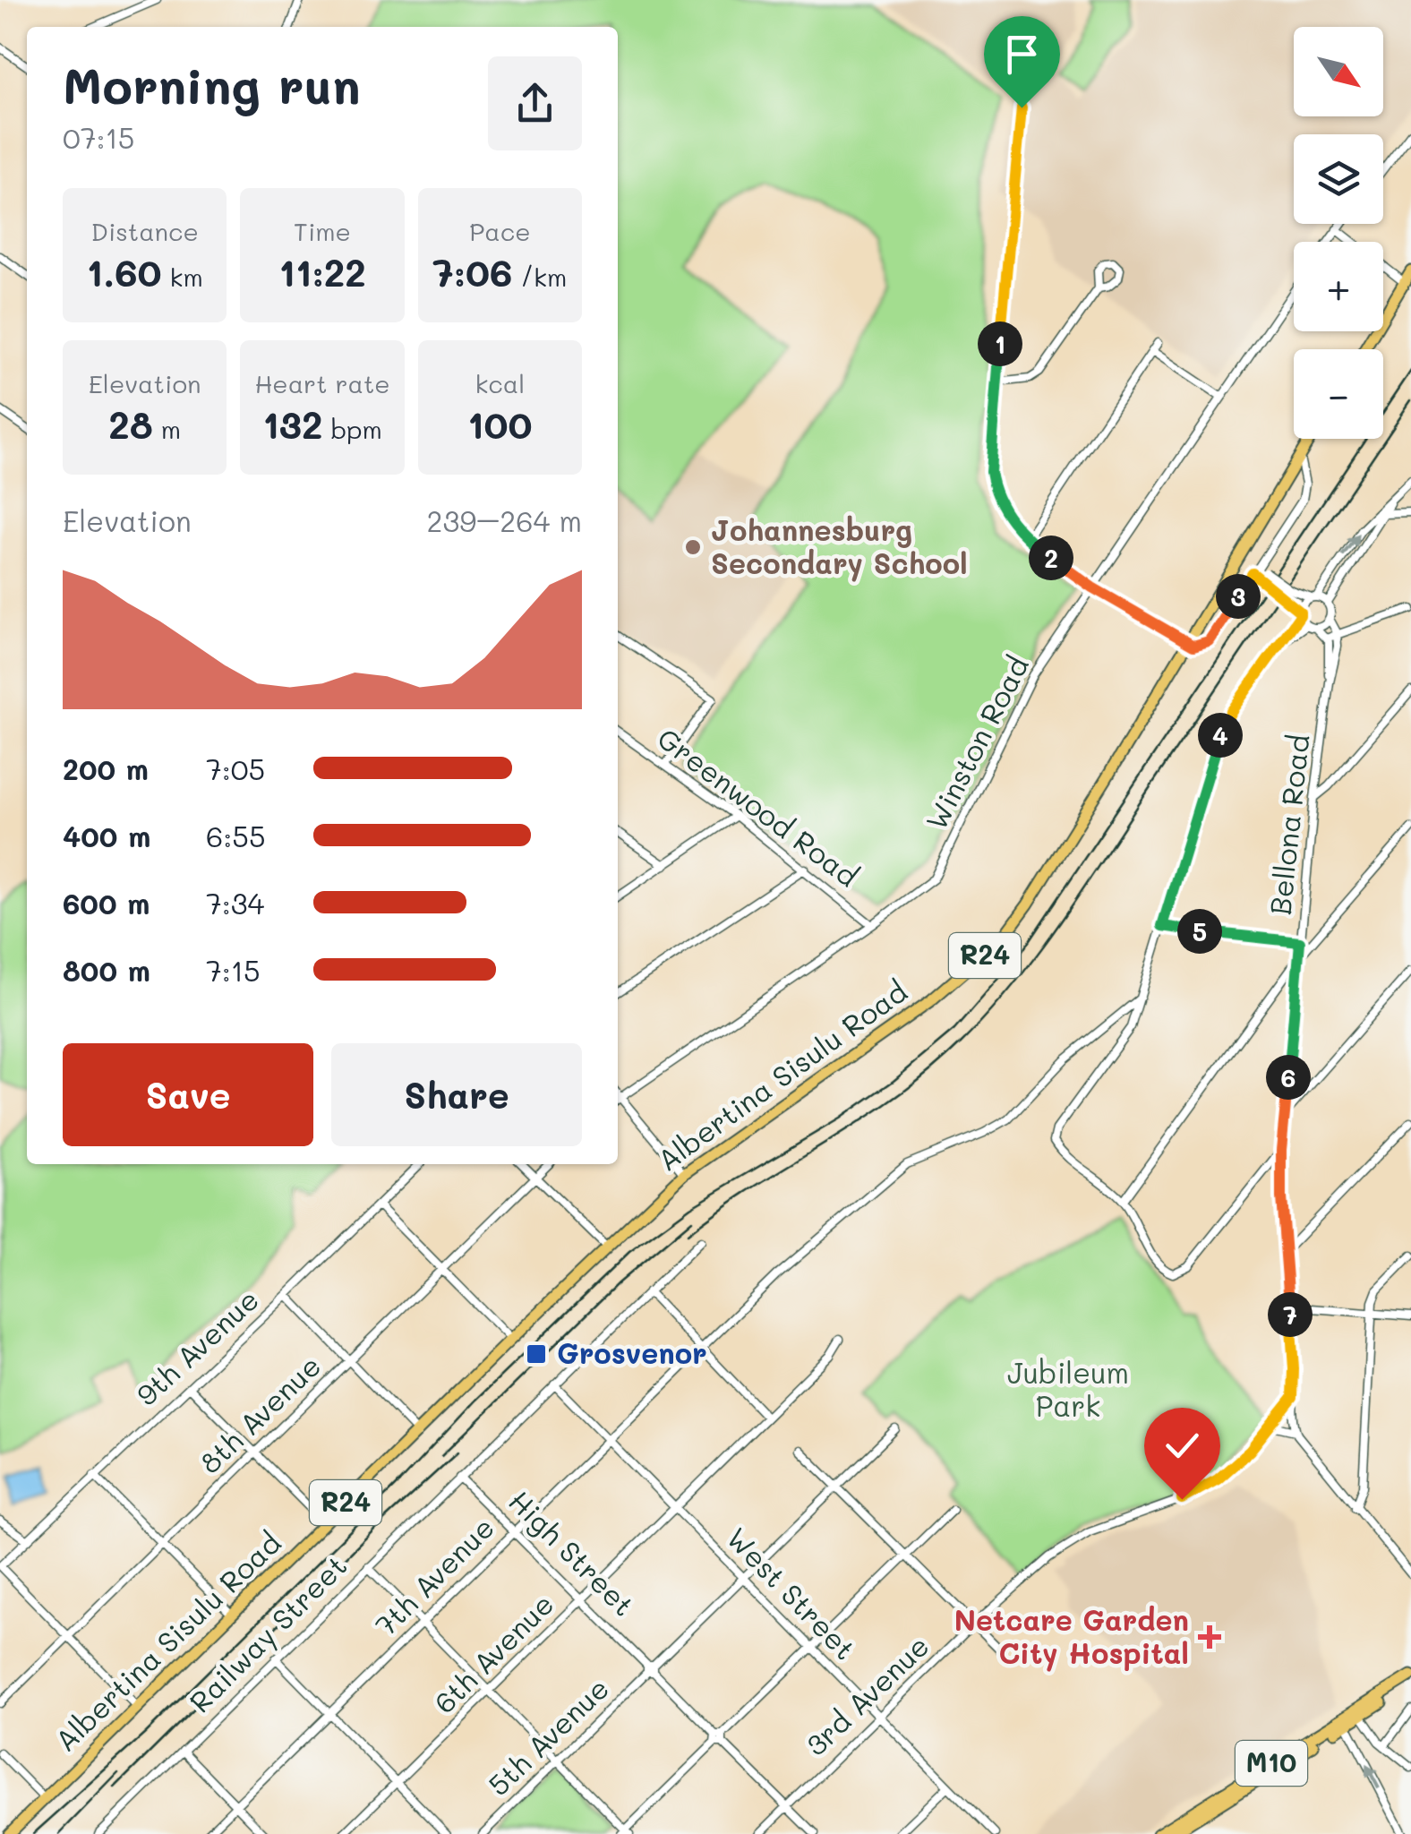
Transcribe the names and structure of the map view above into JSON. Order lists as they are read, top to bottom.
{
  "streets": {
    "main road": ["R24", "Albertina Sisulu Road", "M10"],
    "street": [
      "Winston Road",
      "Greenwood Road",
      "Bellona Road",
      "9th Avenue",
      "8th Avenue",
      "High Street",
      "7th Avenue",
      "West Street",
      "Railway Street",
      "6th Avenue",
      "3rd Avenue",
      "5th Avenue"
    ]
  },
  "crossings": [
    ["Winston Road", "Greenwood Road"],
    ["Bellona Road", "3rd Avenue"],
    ["High Street", "7th Avenue"],
    ["High Street", "Railway Street"],
    ["High Street", "6th Avenue"],
    ["High Street", "3rd Avenue"],
    ["High Street", "5th Avenue"],
    ["7th Avenue", "West Street"],
    ["West Street", "Railway Street"],
    ["West Street", "6th Avenue"],
    ["West Street", "3rd Avenue"],
    ["West Street", "5th Avenue"]
  ],
  "parks": ["Jubileum Park"],
  "places": {
    "other": ["Johannesburg Secondary School"],
    "transit": ["Grosvenor"],
    "health": ["Netcare Garden City Hospital"]
  },
  "north": "bottom right",
  "page": {
    "map_buttons": ["+", "−"],
    "heading": ["Morning run", "07:15"],
    "stats": [
      ["Distance", "1.60 km"],
      ["Time", "11:22"],
      ["Pace", "7:06 /km"],
      ["Elevation", "28 m"],
      ["Heart rate", "132 bpm"],
      ["kcal", "100"]
    ],
    "pins": [
      "1",
      "2",
      "3",
      "4",
      "5",
      "6",
      "7"
    ],
    "chart": ["Elevation", "239–264 m"],
    "list": [
      {
        "name": "200 m",
        "note": "7:05"
      },
      {
        "name": "400 m",
        "note": "6:55"
      },
      {
        "name": "600 m",
        "note": "7:34"
      },
      {
        "name": "800 m",
        "note": "7:15"
      }
    ],
    "buttons": ["Save", "Share"]
  }
}
